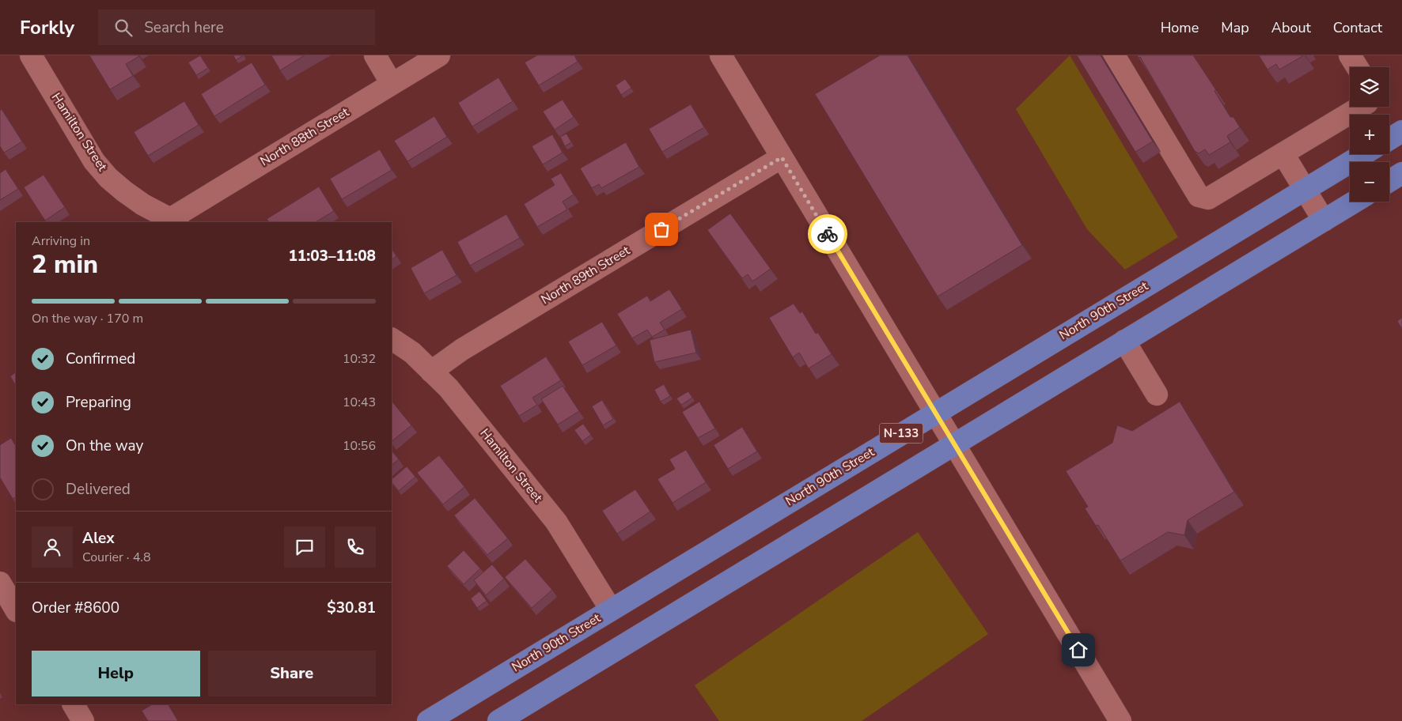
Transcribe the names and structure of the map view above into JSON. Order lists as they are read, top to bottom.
{
  "streets": {
    "main road": ["North 90th Street", "N-133"],
    "street": ["Hamilton Street", "North 88th Street", "North 89th Street"]
  },
  "crossings": [
    ["Hamilton Street", "North 88th Street"],
    ["Hamilton Street", "North 89th Street"],
    ["Hamilton Street", "North 90th Street"]
  ],
  "page": {
    "header": "Forkly",
    "search": "Search here",
    "nav": [
      "Home",
      "Map",
      "About",
      "Contact"
    ],
    "map_buttons": ["+", "−"],
    "heading": ["2 min", "Arriving in", "11:03–11:08"],
    "panel": [
      "Alex",
      "Courier · 4.8",
      "Order #8600",
      "$30.81"
    ],
    "bar": "On the way · 170 m",
    "list": [
      ["Confirmed", "10:32"],
      ["Preparing", "10:43"],
      ["On the way", "10:56"],
      "Delivered"
    ],
    "buttons": ["Help", "Share"]
  }
}
